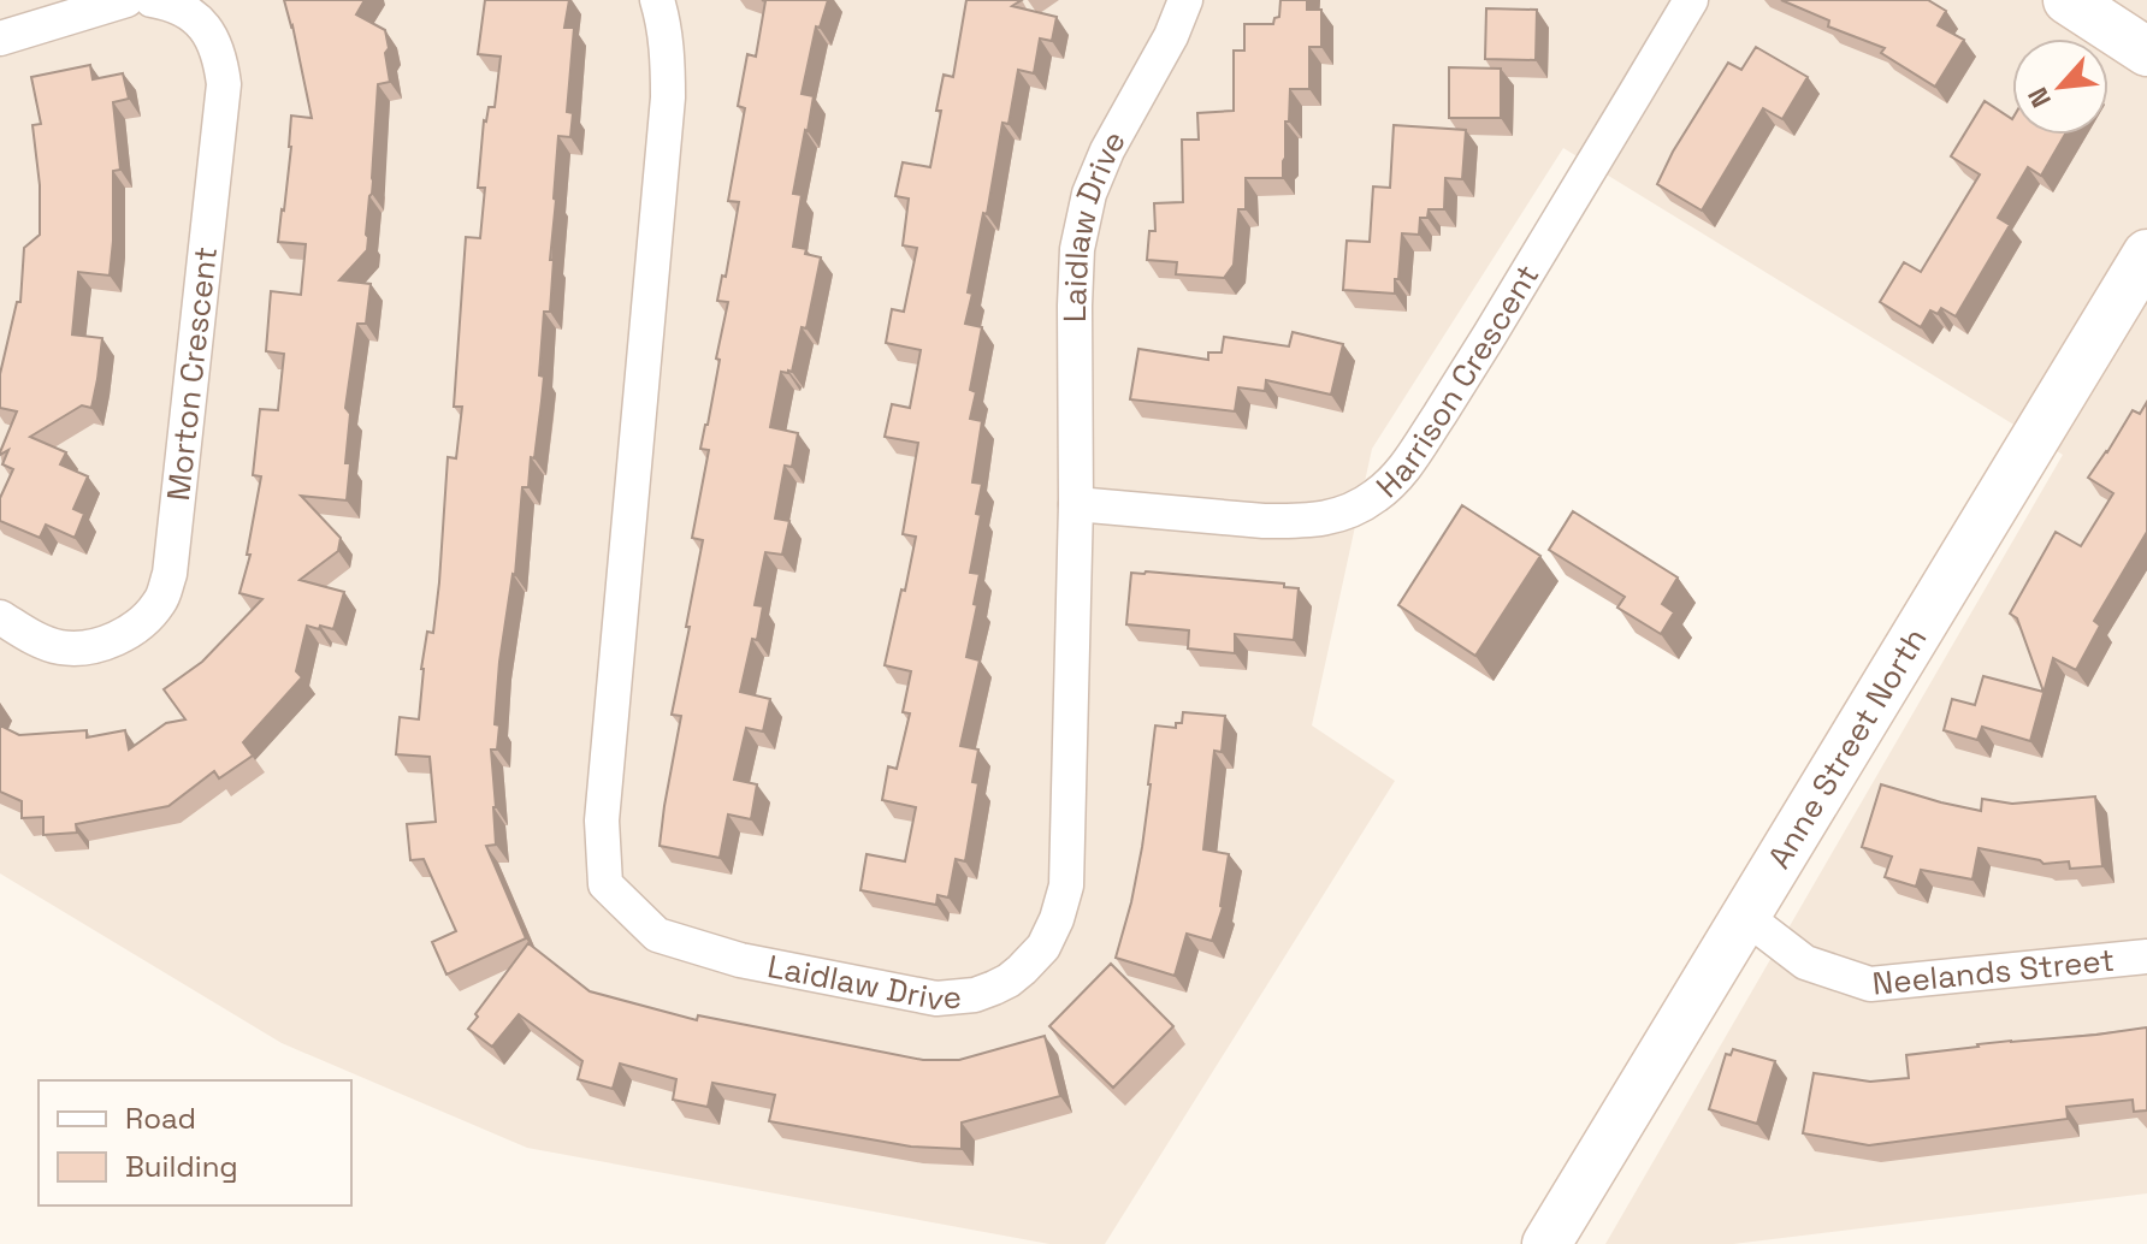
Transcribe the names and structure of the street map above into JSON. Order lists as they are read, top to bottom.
{
  "streets": {
    "street": [
      "Laidlaw Drive",
      "Morton Crescent",
      "Harrison Crescent",
      "Anne Street North",
      "Neelands Street"
    ]
  },
  "crossings": [
    ["Laidlaw Drive", "Harrison Crescent"],
    ["Anne Street North", "Neelands Street"]
  ],
  "legend": ["Road", "Building"],
  "north": "bottom left"
}
